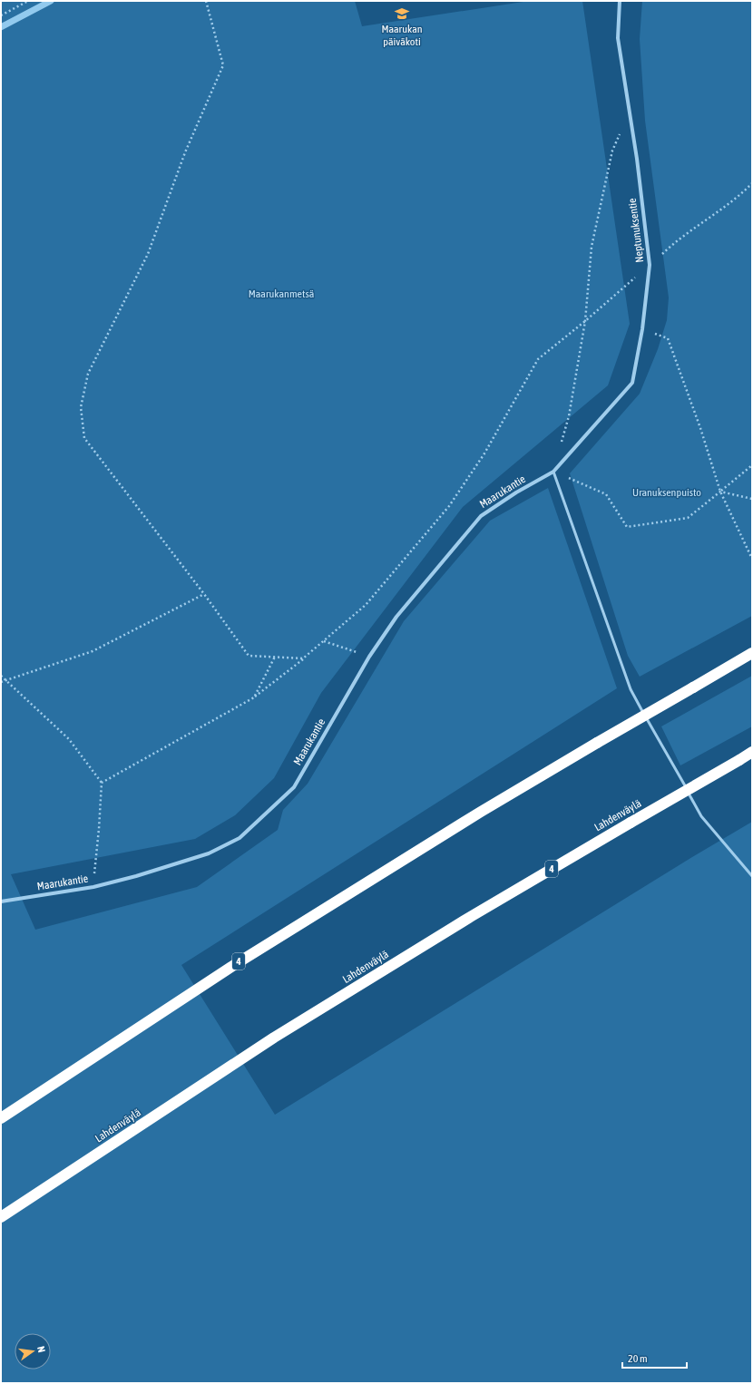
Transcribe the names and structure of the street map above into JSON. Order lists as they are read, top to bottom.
{
  "streets": {
    "highway": ["Lahdenväylä", "4"],
    "street": ["Neptunuksentie", "Maarukantie"]
  },
  "crossings": [
    ["Neptunuksentie", "Maarukantie"]
  ],
  "parks": ["Maarukanmetsä", "Uranuksenpuisto"],
  "places": {
    "school or university": ["Maarukan päiväkoti"]
  },
  "scale_bar": "20 m",
  "north": "right"
}
